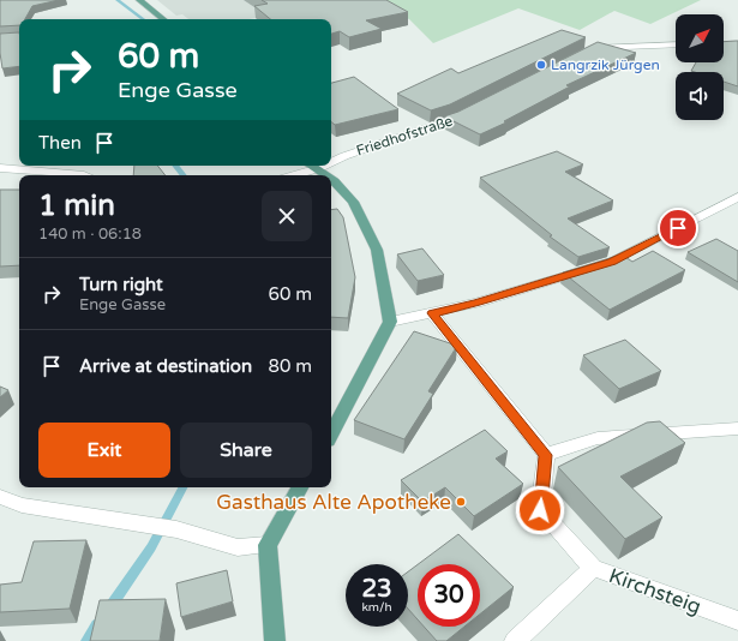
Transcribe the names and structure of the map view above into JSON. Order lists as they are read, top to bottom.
{
  "streets": {
    "street": ["Friedhofstraße", "Kirchsteig"]
  },
  "places": ["Langrzik Jürgen", "Gasthaus Alte Apotheke"],
  "north": "top right",
  "page": {
    "turn": ["60 m", "Enge Gasse"],
    "then": "Then",
    "heading": ["1 min", "140 m · 06:18"],
    "list": [
      {
        "name": "Turn right",
        "note": "Enge Gasse",
        "value": "60 m"
      },
      {
        "name": "Arrive at destination",
        "value": "80 m"
      }
    ],
    "buttons": ["Exit", "Share"],
    "speed": "23 km/h",
    "limit": "30"
  }
}
